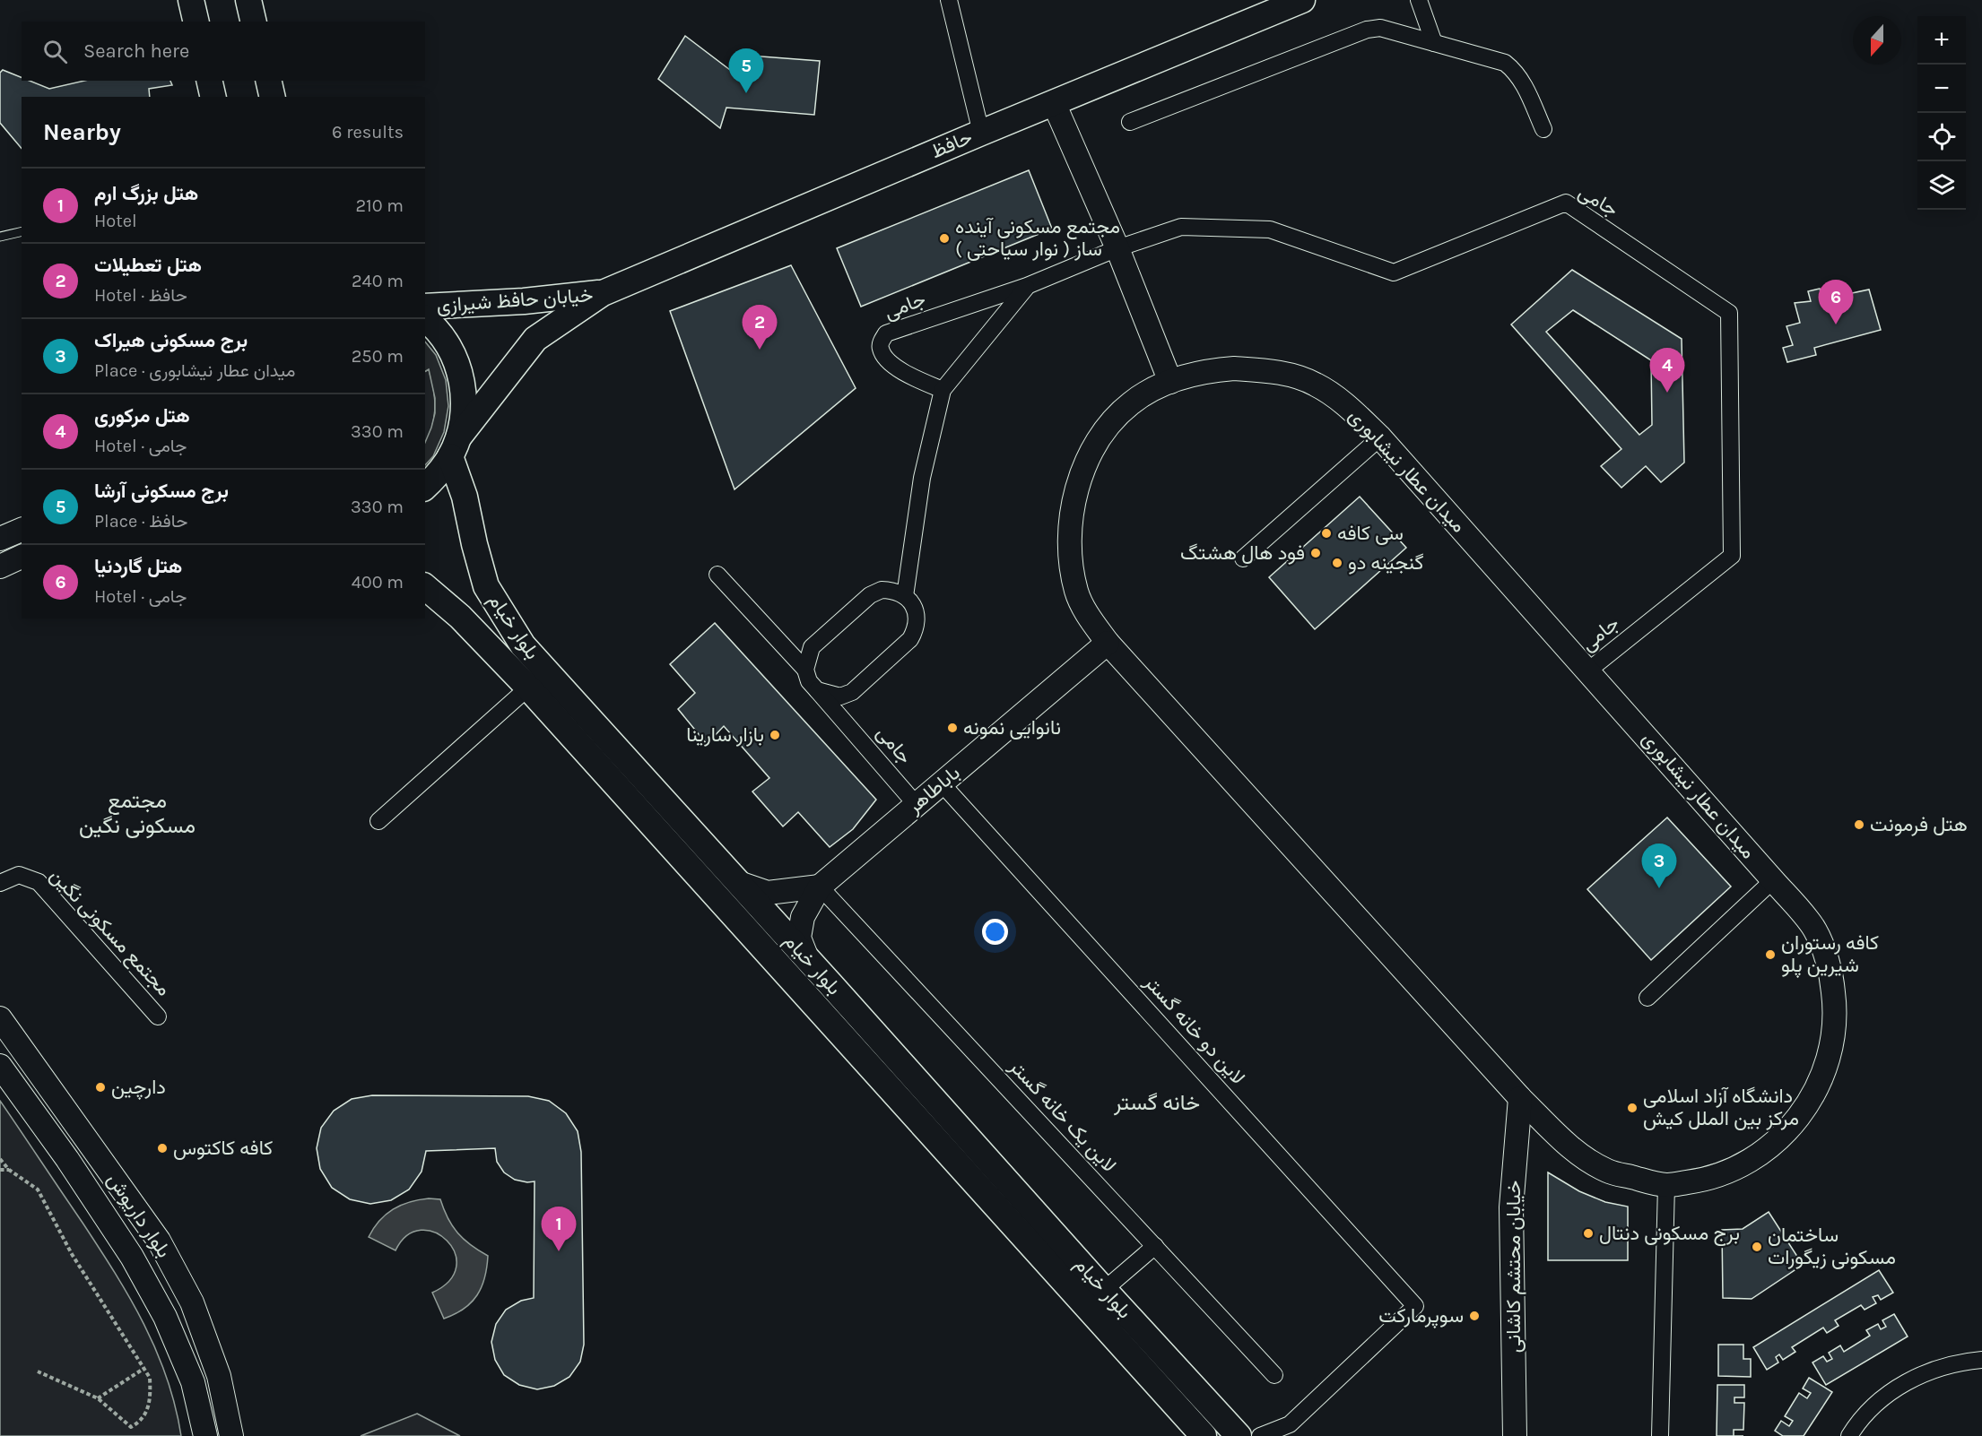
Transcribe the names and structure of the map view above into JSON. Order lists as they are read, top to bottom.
{
  "streets": {
    "main road": ["حافظ", "خیابان حافظ شیرازی", "بلوار خیام"],
    "street": [
      "جامی",
      "میدان عطار نیشابوری",
      "باباطاهر",
      "مجتمع مسکونی نگین",
      "لاین دو خانه گستر",
      "لاین یک خانه گستر",
      "بلوار داریوش",
      "خیابان محتشم کاشانی"
    ]
  },
  "crossings": [
    ["حافظ", "خیابان حافظ شیرازی"],
    ["جامی", "میدان عطار نیشابوری"],
    ["جامی", "باباطاهر"],
    ["خیابان حافظ شیرازی", "بلوار خیام"],
    ["میدان عطار نیشابوری", "باباطاهر"],
    ["میدان عطار نیشابوری", "خیابان محتشم کاشانی"],
    ["بلوار خیام", "باباطاهر"],
    ["باباطاهر", "لاین دو خانه گستر"],
    ["باباطاهر", "لاین یک خانه گستر"]
  ],
  "districts": ["مجتمع مسکونی نگین", "خانه گستر"],
  "places": [
    "مجتمع مسکونی آینده ساز ( نوار سیاحتی )",
    "سی کافه",
    "فود هال هشتگ",
    "گنجینه دو",
    "نانوایی نمونه",
    "بازار سارینا",
    "هتل فرمونت",
    "کافه رستوران شیرین پلو",
    "دارچین",
    "دانشگاه آزاد اسلامی مرکز بین الملل کیش",
    "کافه کاکتوس",
    "برج مسکونی دنتال",
    "ساختمان مسکونی زیگورات",
    "سوپرمارکت"
  ],
  "north": "bottom",
  "page": {
    "map_buttons": ["+", "−"],
    "search": "Search here",
    "pins": [
      "5",
      "6",
      "2",
      "4",
      "3",
      "1"
    ],
    "heading": ["Nearby", "6 results"],
    "list": [
      {
        "mark": "1",
        "name": "هتل بزرگ ارم",
        "note": "Hotel",
        "value": "210 m"
      },
      {
        "mark": "2",
        "name": "هتل تعطیلات",
        "note": "Hotel · حافظ",
        "value": "240 m"
      },
      {
        "mark": "3",
        "name": "برج مسکونی هیراک",
        "note": "Place · میدان عطار نیشابوری",
        "value": "250 m"
      },
      {
        "mark": "4",
        "name": "هتل مرکوری",
        "note": "Hotel · جامی",
        "value": "330 m"
      },
      {
        "mark": "5",
        "name": "برج مسکونی آرشا",
        "note": "Place · حافظ",
        "value": "330 m"
      },
      {
        "mark": "6",
        "name": "هتل گاردنیا",
        "note": "Hotel · جامی",
        "value": "400 m"
      }
    ]
  }
}
